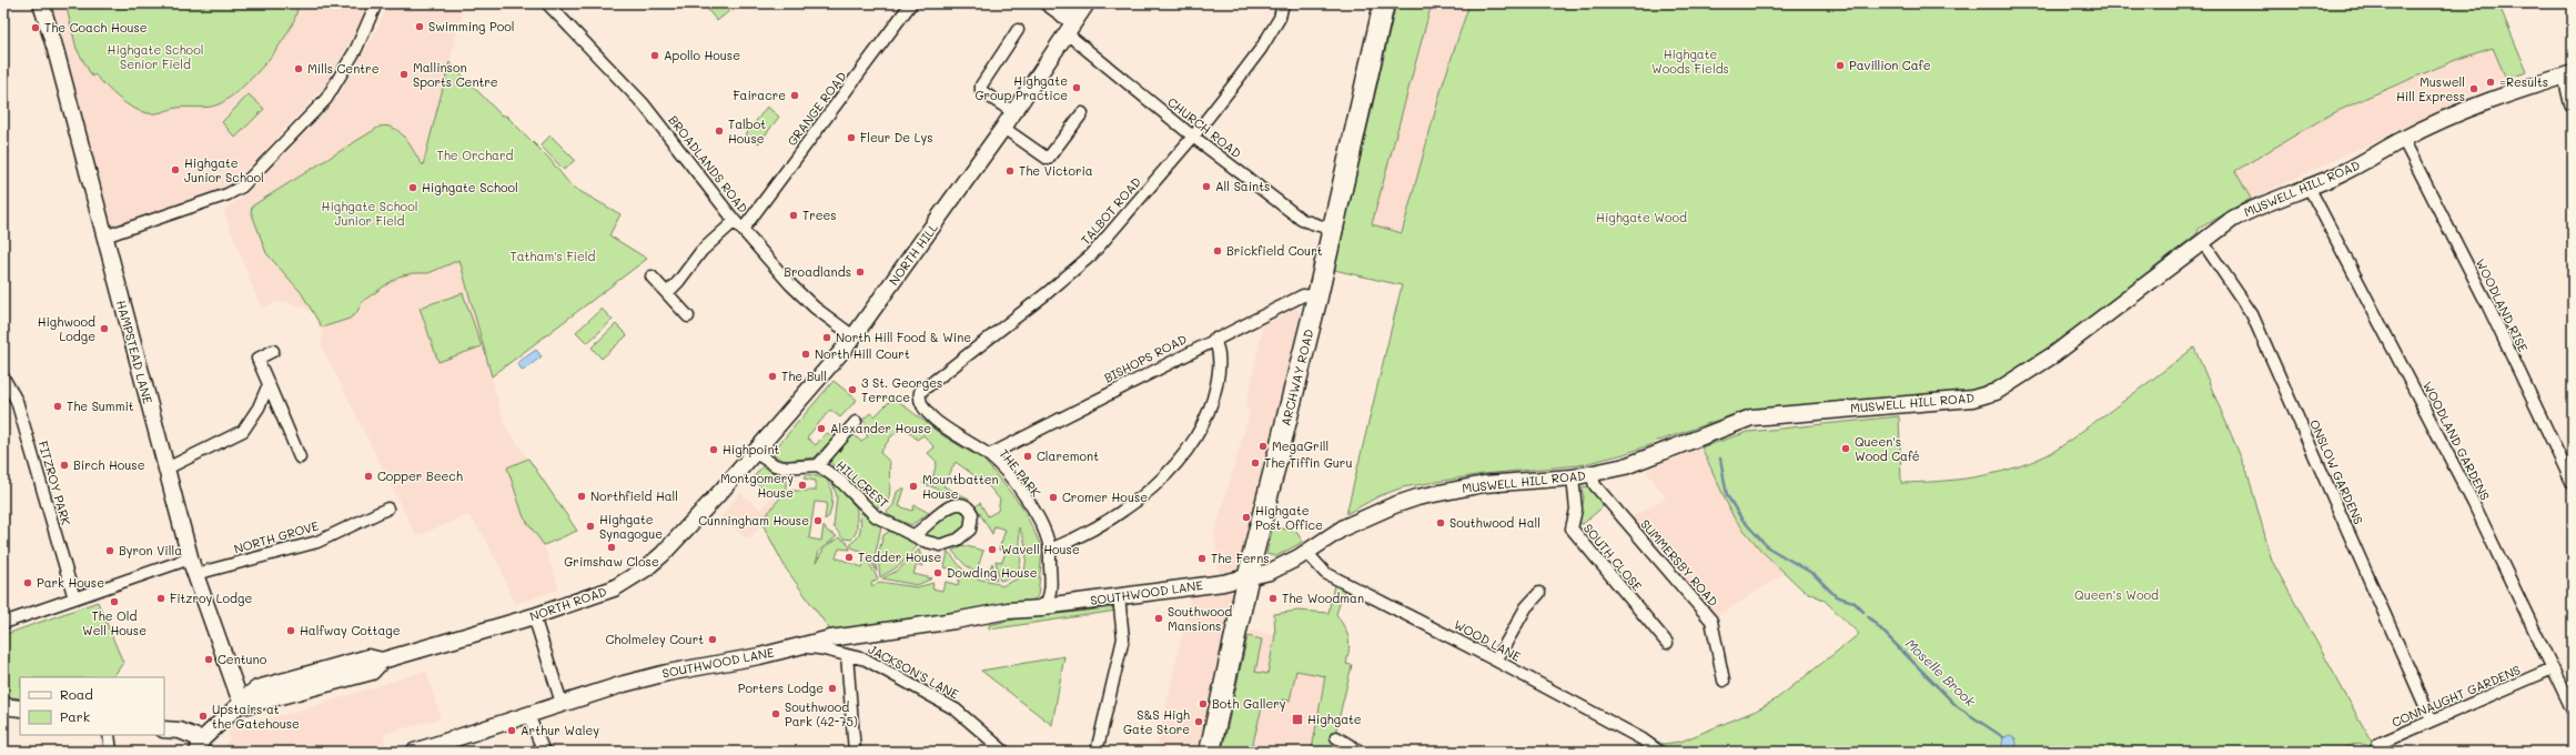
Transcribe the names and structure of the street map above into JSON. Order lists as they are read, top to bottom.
{
  "streets": {
    "highway": ["ARCHWAY ROAD"],
    "main road": [
      "MUSWELL HILL ROAD",
      "NORTH HILL",
      "HAMPSTEAD LANE",
      "SOUTHWOOD LANE",
      "NORTH ROAD"
    ],
    "street": [
      "GRANGE ROAD",
      "CHURCH ROAD",
      "BROADLANDS ROAD",
      "TALBOT ROAD",
      "WOODLAND RISE",
      "BISHOPS ROAD",
      "WOODLAND GARDENS",
      "ONSLOW GARDENS",
      "THE PARK",
      "FITZROY PARK",
      "HILLCREST",
      "NORTH GROVE",
      "SOUTH CLOSE",
      "SUMMERSBY ROAD",
      "WOOD LANE",
      "JACKSON'S LANE",
      "CONNAUGHT GARDENS"
    ]
  },
  "crossings": [
    ["GRANGE ROAD", "BROADLANDS ROAD"],
    ["CHURCH ROAD", "TALBOT ROAD"],
    ["CHURCH ROAD", "NORTH HILL"],
    ["CHURCH ROAD", "ARCHWAY ROAD"],
    ["BROADLANDS ROAD", "NORTH HILL"],
    ["MUSWELL HILL ROAD", "WOODLAND RISE"],
    ["MUSWELL HILL ROAD", "ARCHWAY ROAD"],
    ["MUSWELL HILL ROAD", "WOODLAND GARDENS"],
    ["MUSWELL HILL ROAD", "ONSLOW GARDENS"],
    ["MUSWELL HILL ROAD", "SOUTH CLOSE"],
    ["MUSWELL HILL ROAD", "SUMMERSBY ROAD"],
    ["MUSWELL HILL ROAD", "SOUTHWOOD LANE"],
    ["MUSWELL HILL ROAD", "WOOD LANE"],
    ["TALBOT ROAD", "THE PARK"],
    ["NORTH HILL", "HILLCREST"],
    ["NORTH HILL", "NORTH ROAD"],
    ["HAMPSTEAD LANE", "NORTH GROVE"],
    ["HAMPSTEAD LANE", "NORTH ROAD"],
    ["BISHOPS ROAD", "ARCHWAY ROAD"],
    ["BISHOPS ROAD", "THE PARK"],
    ["ARCHWAY ROAD", "SOUTHWOOD LANE"],
    ["WOODLAND GARDENS", "CONNAUGHT GARDENS"],
    ["ONSLOW GARDENS", "CONNAUGHT GARDENS"],
    ["THE PARK", "SOUTHWOOD LANE"],
    ["SOUTHWOOD LANE", "JACKSON'S LANE"]
  ],
  "water": ["Moselle Brook"],
  "parks": [
    "Highgate School Senior Field",
    "Highgate Woods Fields",
    "The Orchard",
    "Highgate School Junior Field",
    "Highgate Wood",
    "Tatham's Field",
    "Queen’s Wood"
  ],
  "places": {
    "other": [
      "Swimming Pool",
      "The Coach House",
      "Apollo House",
      "Pavillion Cafe",
      "Mills Centre",
      "Mallinson Sports Centre",
      "=Results",
      "Highgate Group Practice",
      "Muswell Hill Express",
      "Fairacre",
      "Talbot House",
      "Fleur De Lys",
      "Highgate Junior School",
      "The Victoria",
      "All Saints",
      "Highgate School",
      "Trees",
      "Brickfield Court",
      "Broadlands",
      "Highwood Lodge",
      "North Hill Food & Wine",
      "North Hill Court",
      "The Bull",
      "3 St. Georges Terrace",
      "The Summit",
      "Alexander House",
      "MegaGrill",
      "Queen's Wood Café",
      "Highpoint",
      "Claremont",
      "The Tiffin Guru",
      "Birch House",
      "Copper Beech",
      "Montgomery House",
      "Mountbatten House",
      "Northfield Hall",
      "Cromer House",
      "Highgate Post Office",
      "Cunningham House",
      "Southwood Hall",
      "Highgate Synagogue",
      "Grimshaw Close",
      "Wavell House",
      "Byron Villa",
      "Tedder House",
      "The Ferns",
      "Dowding House",
      "Park House",
      "Fitzroy Lodge",
      "The Woodman",
      "The Old Well House",
      "Southwood Mansions",
      "Halfway Cottage",
      "Cholmeley Court",
      "Centuno",
      "Porters Lodge",
      "Both Gallery",
      "Southwood Park (42-75)",
      "Upstairs at the Gatehouse",
      "S&S High Gate Store",
      "Arthur Waley"
    ],
    "transit": ["Highgate"]
  },
  "legend": ["Road", "Park"]
}
